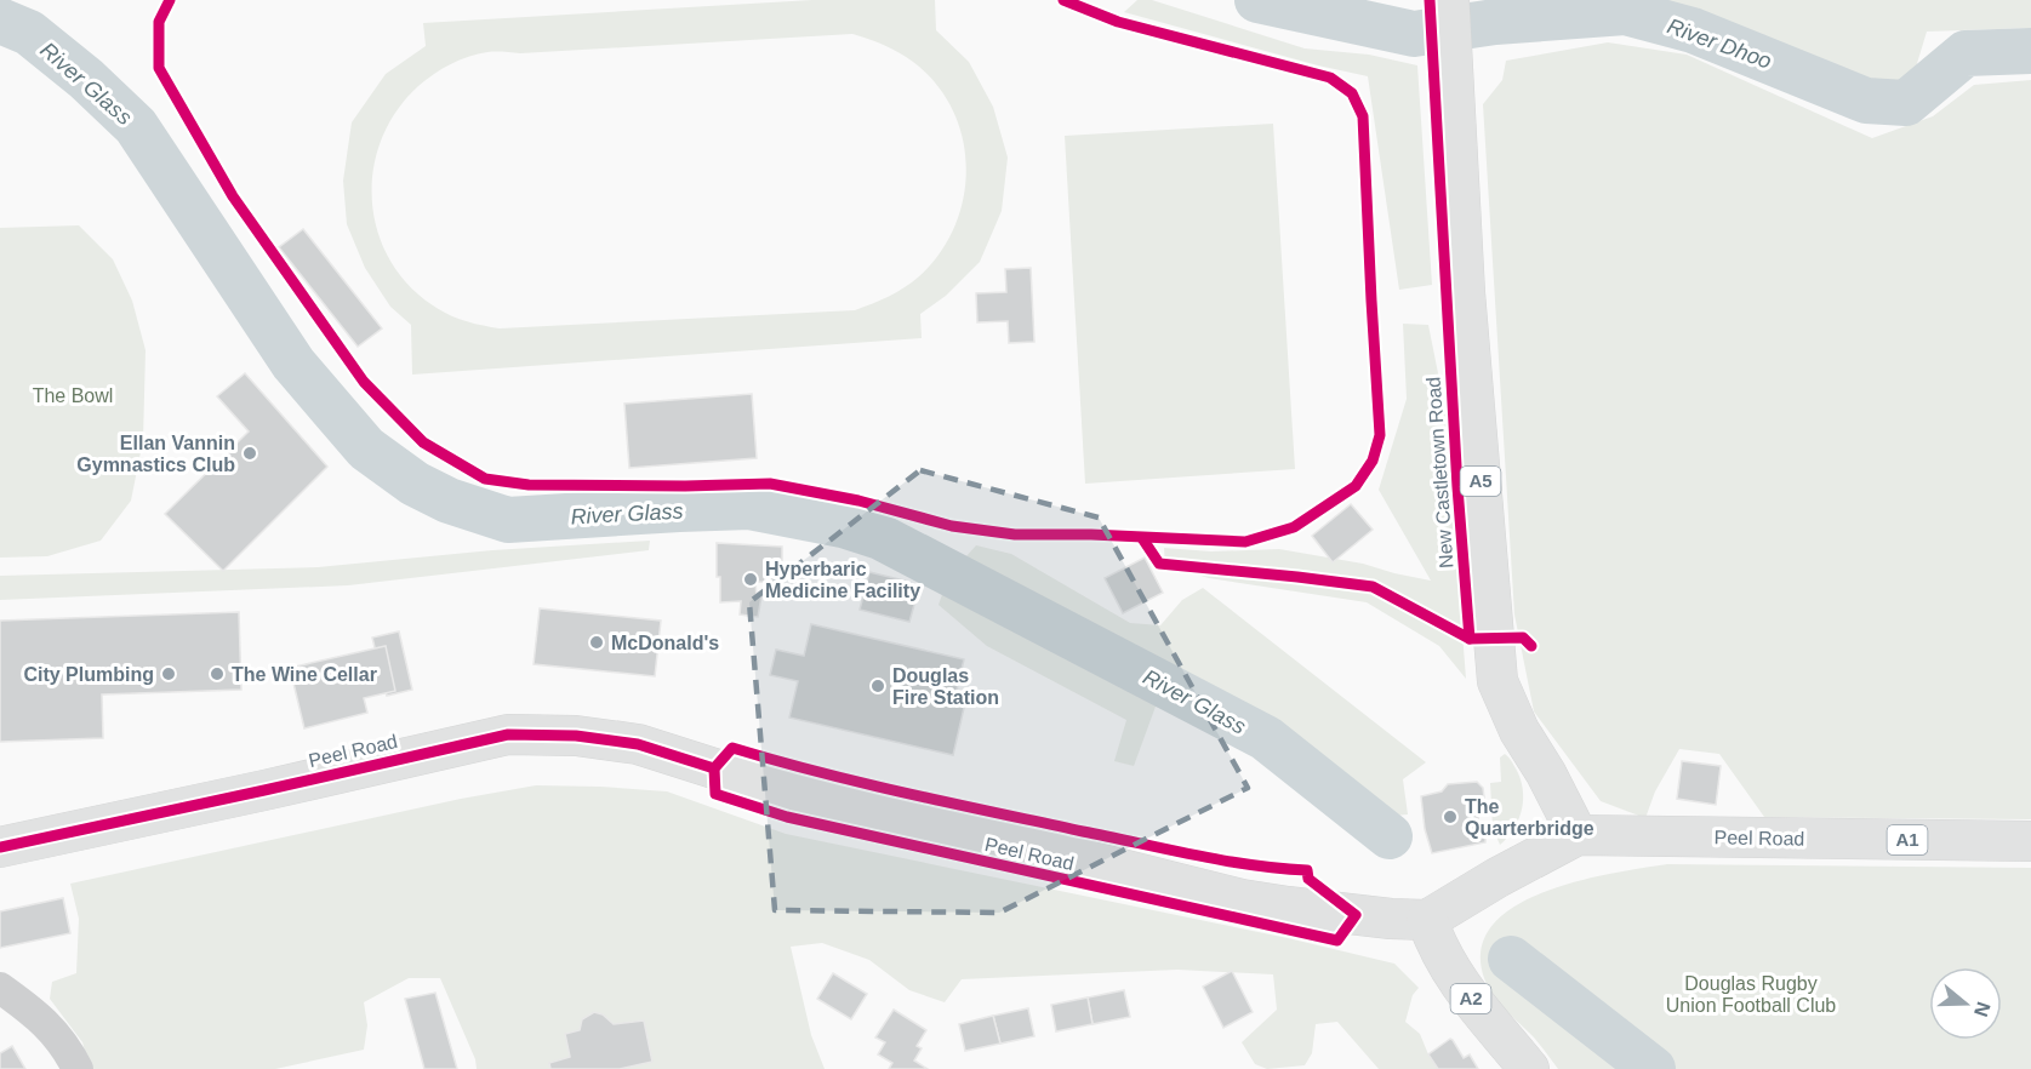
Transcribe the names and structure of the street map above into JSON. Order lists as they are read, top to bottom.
{
  "streets": {
    "highway": [
      "New Castletown Road",
      "A5",
      "Peel Road",
      "A1",
      "A2"
    ]
  },
  "crossings": [
    ["New Castletown Road", "Peel Road"],
    ["Peel Road", "A2"]
  ],
  "water": ["River Dhoo", "River Glass"],
  "parks": ["The Bowl", "Douglas Rugby Union Football Club"],
  "places": [
    "Ellan Vannin Gymnastics Club",
    "Hyperbaric Medicine Facility",
    "McDonald's",
    "City Plumbing",
    "The Wine Cellar",
    "Douglas Fire Station",
    "The Quarterbridge"
  ],
  "north": "right"
}
